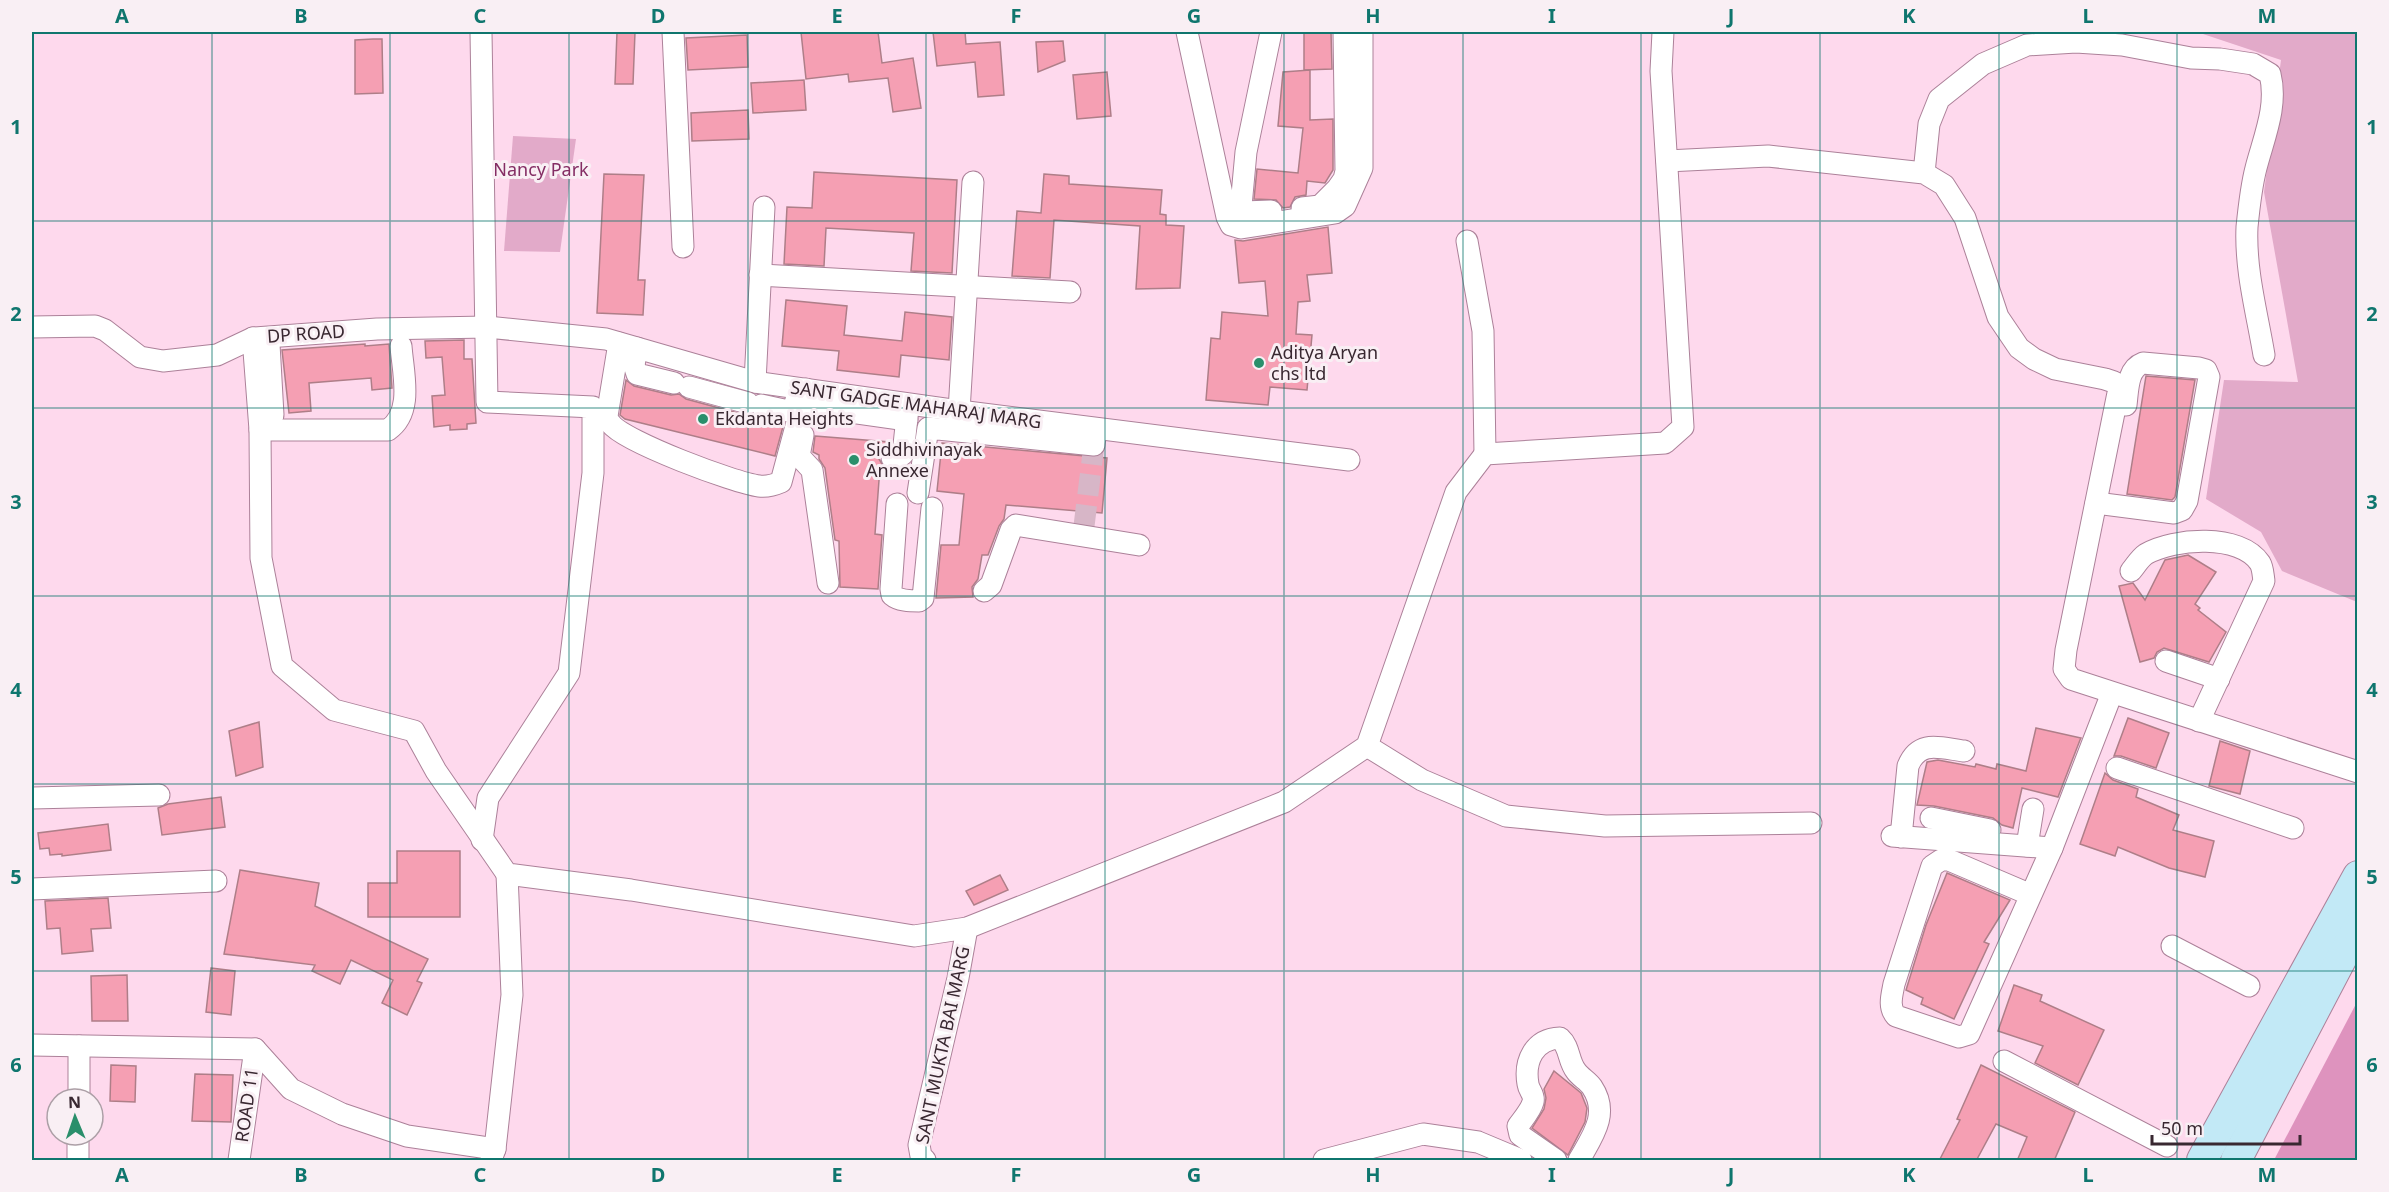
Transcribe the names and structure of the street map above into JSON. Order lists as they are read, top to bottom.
{
  "streets": {
    "street": [
      "DP ROAD",
      "SANT GADGE MAHARAJ MARG",
      "SANT MUKTA BAI MARG",
      "ROAD 11"
    ]
  },
  "crossings": [
    ["DP ROAD", "SANT GADGE MAHARAJ MARG"]
  ],
  "parks": ["Nancy Park"],
  "places": ["Aditya Aryan chs ltd", "Ekdanta Heights", "Siddhivinayak Annexe"],
  "scale_bar": "50 m",
  "north": "top",
  "grid": {
    "columns": [
      "A",
      "B",
      "C",
      "D",
      "E",
      "F",
      "G",
      "H",
      "I",
      "J",
      "K",
      "L",
      "M"
    ],
    "rows": [
      "1",
      "2",
      "3",
      "4",
      "5",
      "6"
    ]
  }
}
